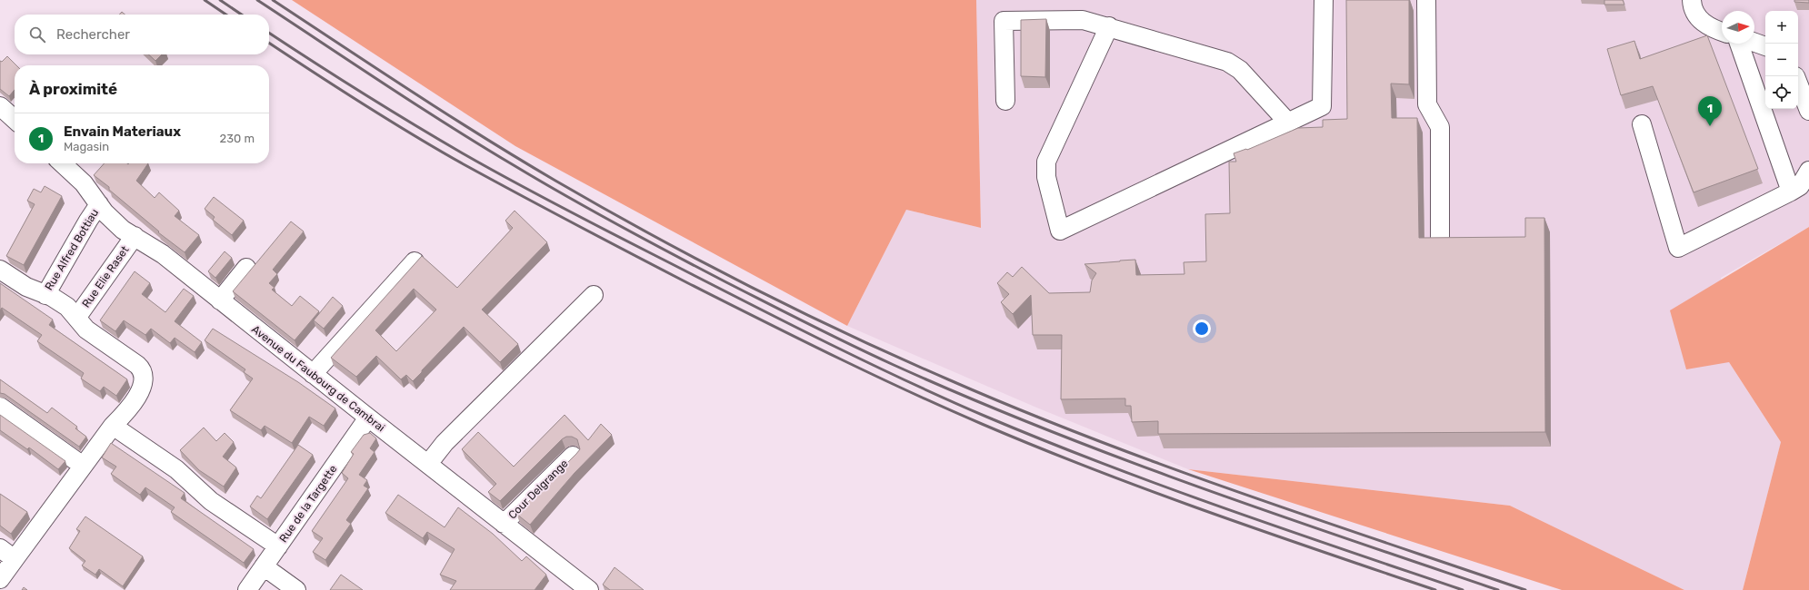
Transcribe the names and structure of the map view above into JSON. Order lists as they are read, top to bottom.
{
  "streets": {
    "street": [
      "Rue Alfred Bottiau",
      "Rue Elie Raset",
      "Avenue du Faubourg de Cambrai",
      "Cour Delgrange",
      "Rue de la Targette"
    ]
  },
  "crossings": [
    ["Rue Alfred Bottiau", "Avenue du Faubourg de Cambrai"],
    ["Rue Elie Raset", "Avenue du Faubourg de Cambrai"],
    ["Avenue du Faubourg de Cambrai", "Cour Delgrange"],
    ["Avenue du Faubourg de Cambrai", "Rue de la Targette"]
  ],
  "north": "right",
  "page": {
    "map_buttons": ["+", "−"],
    "search": "Rechercher",
    "heading": "À proximité",
    "pins": "1",
    "list": [
      {
        "mark": "1",
        "name": "Envain Materiaux",
        "note": "Magasin",
        "value": "230 m"
      }
    ]
  }
}
